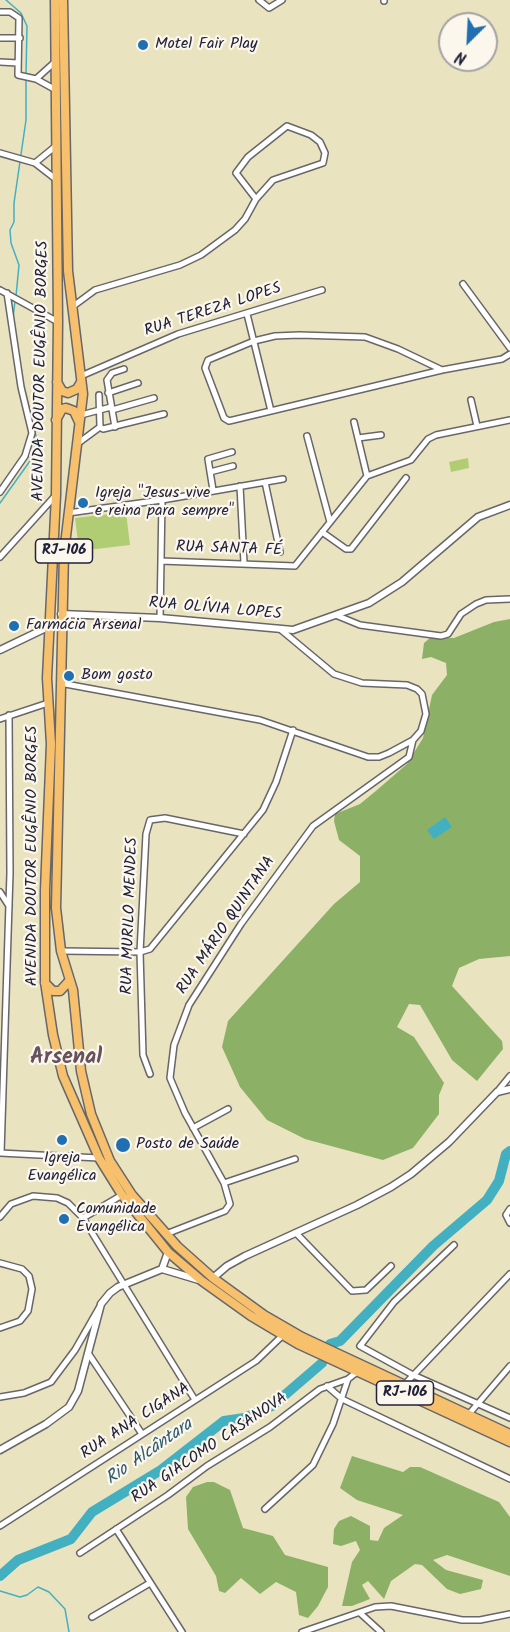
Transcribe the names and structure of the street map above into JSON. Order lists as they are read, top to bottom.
{
  "streets": {
    "highway": ["AVENIDA DOUTOR EUGÊNIO BORGES", "RJ-106"],
    "street": [
      "RUA TEREZA LOPES",
      "RUA SANTA FÉ",
      "RUA OLÍVIA LOPES",
      "RUA MURILO MENDES",
      "RUA MÁRIO QUINTANA",
      "RUA ANA CIGANA",
      "RUA GIACOMO CASANOVA"
    ]
  },
  "crossings": [
    ["RUA TEREZA LOPES", "AVENIDA DOUTOR EUGÊNIO BORGES"],
    ["AVENIDA DOUTOR EUGÊNIO BORGES", "RUA OLÍVIA LOPES"],
    ["AVENIDA DOUTOR EUGÊNIO BORGES", "RUA MÁRIO QUINTANA"],
    ["AVENIDA DOUTOR EUGÊNIO BORGES", "RUA ANA CIGANA"],
    ["AVENIDA DOUTOR EUGÊNIO BORGES", "RUA GIACOMO CASANOVA"],
    ["RUA OLÍVIA LOPES", "RUA MÁRIO QUINTANA"]
  ],
  "districts": ["Arsenal"],
  "water": ["Rio Alcântara"],
  "places": [
    "Motel Fair Play",
    "Igreja \"Jesus vive e reina para sempre\"",
    "Farmácia Arsenal",
    "Bom gosto",
    "Igreja Evangélica",
    "Posto de Saúde",
    "Comunidade Evangélica"
  ],
  "north": "bottom left"
}
